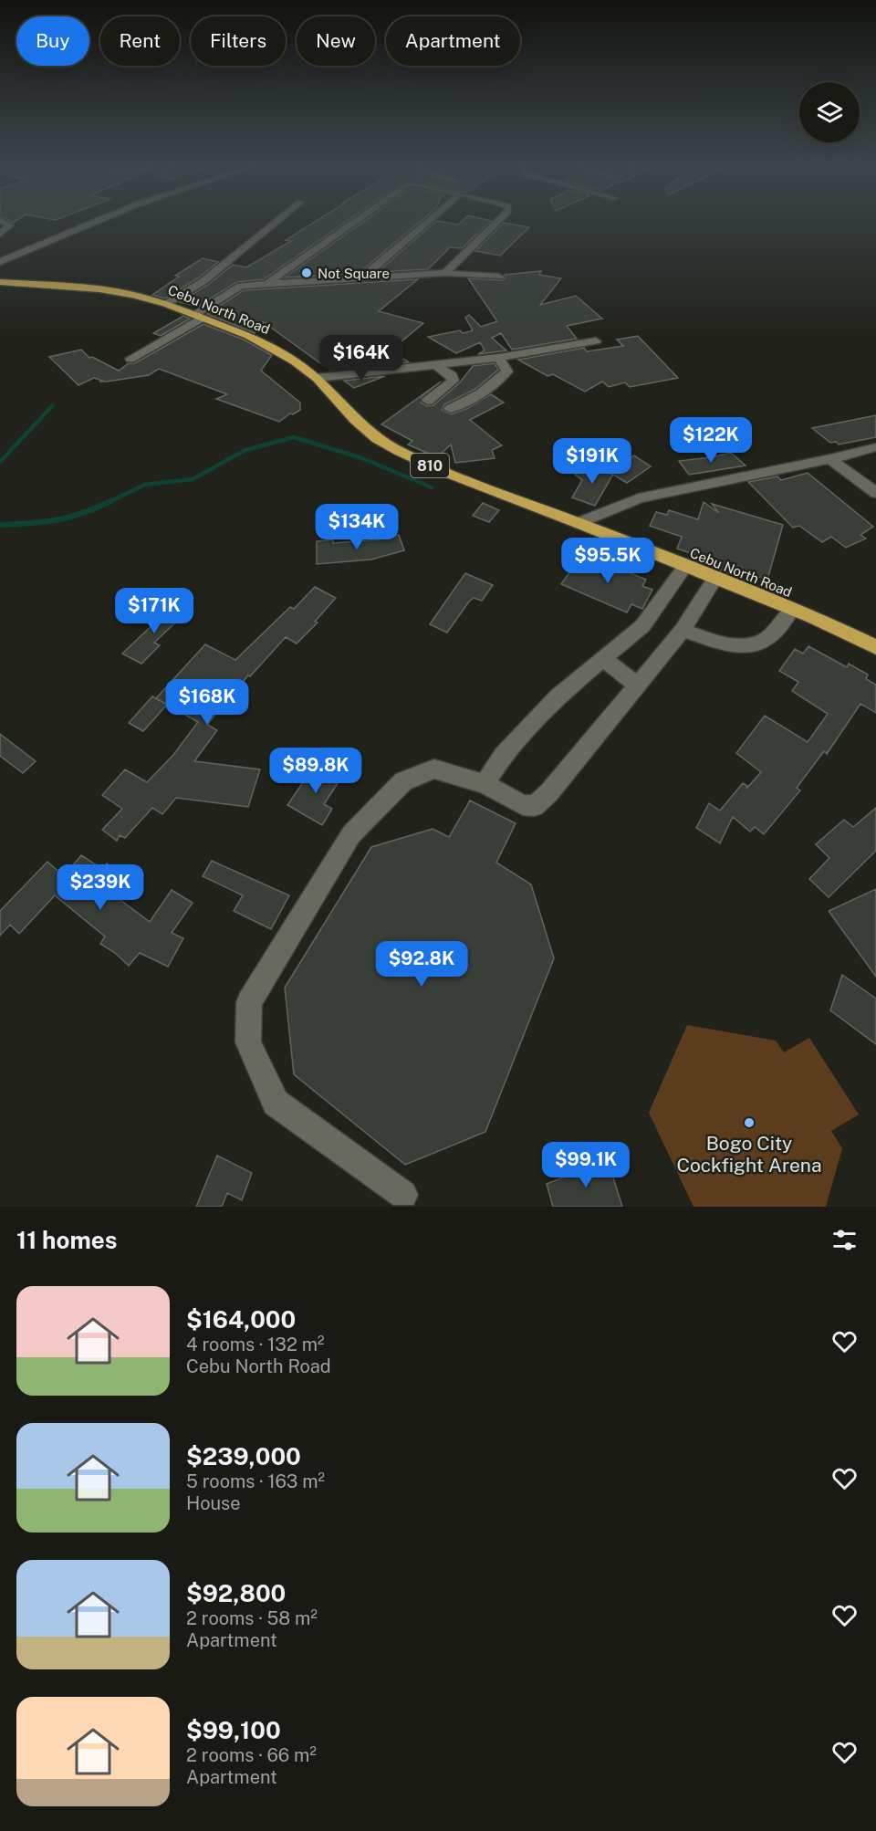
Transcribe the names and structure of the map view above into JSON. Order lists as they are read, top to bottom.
{
  "streets": {
    "highway": ["Cebu North Road", "810"]
  },
  "places": ["Not Square", "Bogo City Cockfight Arena"],
  "page": {
    "chip": [
      "Buy",
      "Rent",
      "Filters",
      "New",
      "Apartment"
    ],
    "price": [
      "$164K",
      "$122K",
      "$191K",
      "$134K",
      "$95.5K",
      "$171K",
      "$168K",
      "$89.8K",
      "$239K",
      "$92.8K",
      "$99.1K"
    ],
    "heading": "11 homes",
    "list": [
      {
        "name": "$164,000",
        "note": "4 rooms · 132 m² · Cebu North Road"
      },
      {
        "name": "$239,000",
        "note": "5 rooms · 163 m² · House"
      },
      {
        "name": "$92,800",
        "note": "2 rooms · 58 m² · Apartment"
      },
      {
        "name": "$99,100",
        "note": "2 rooms · 66 m² · Apartment"
      }
    ]
  }
}
